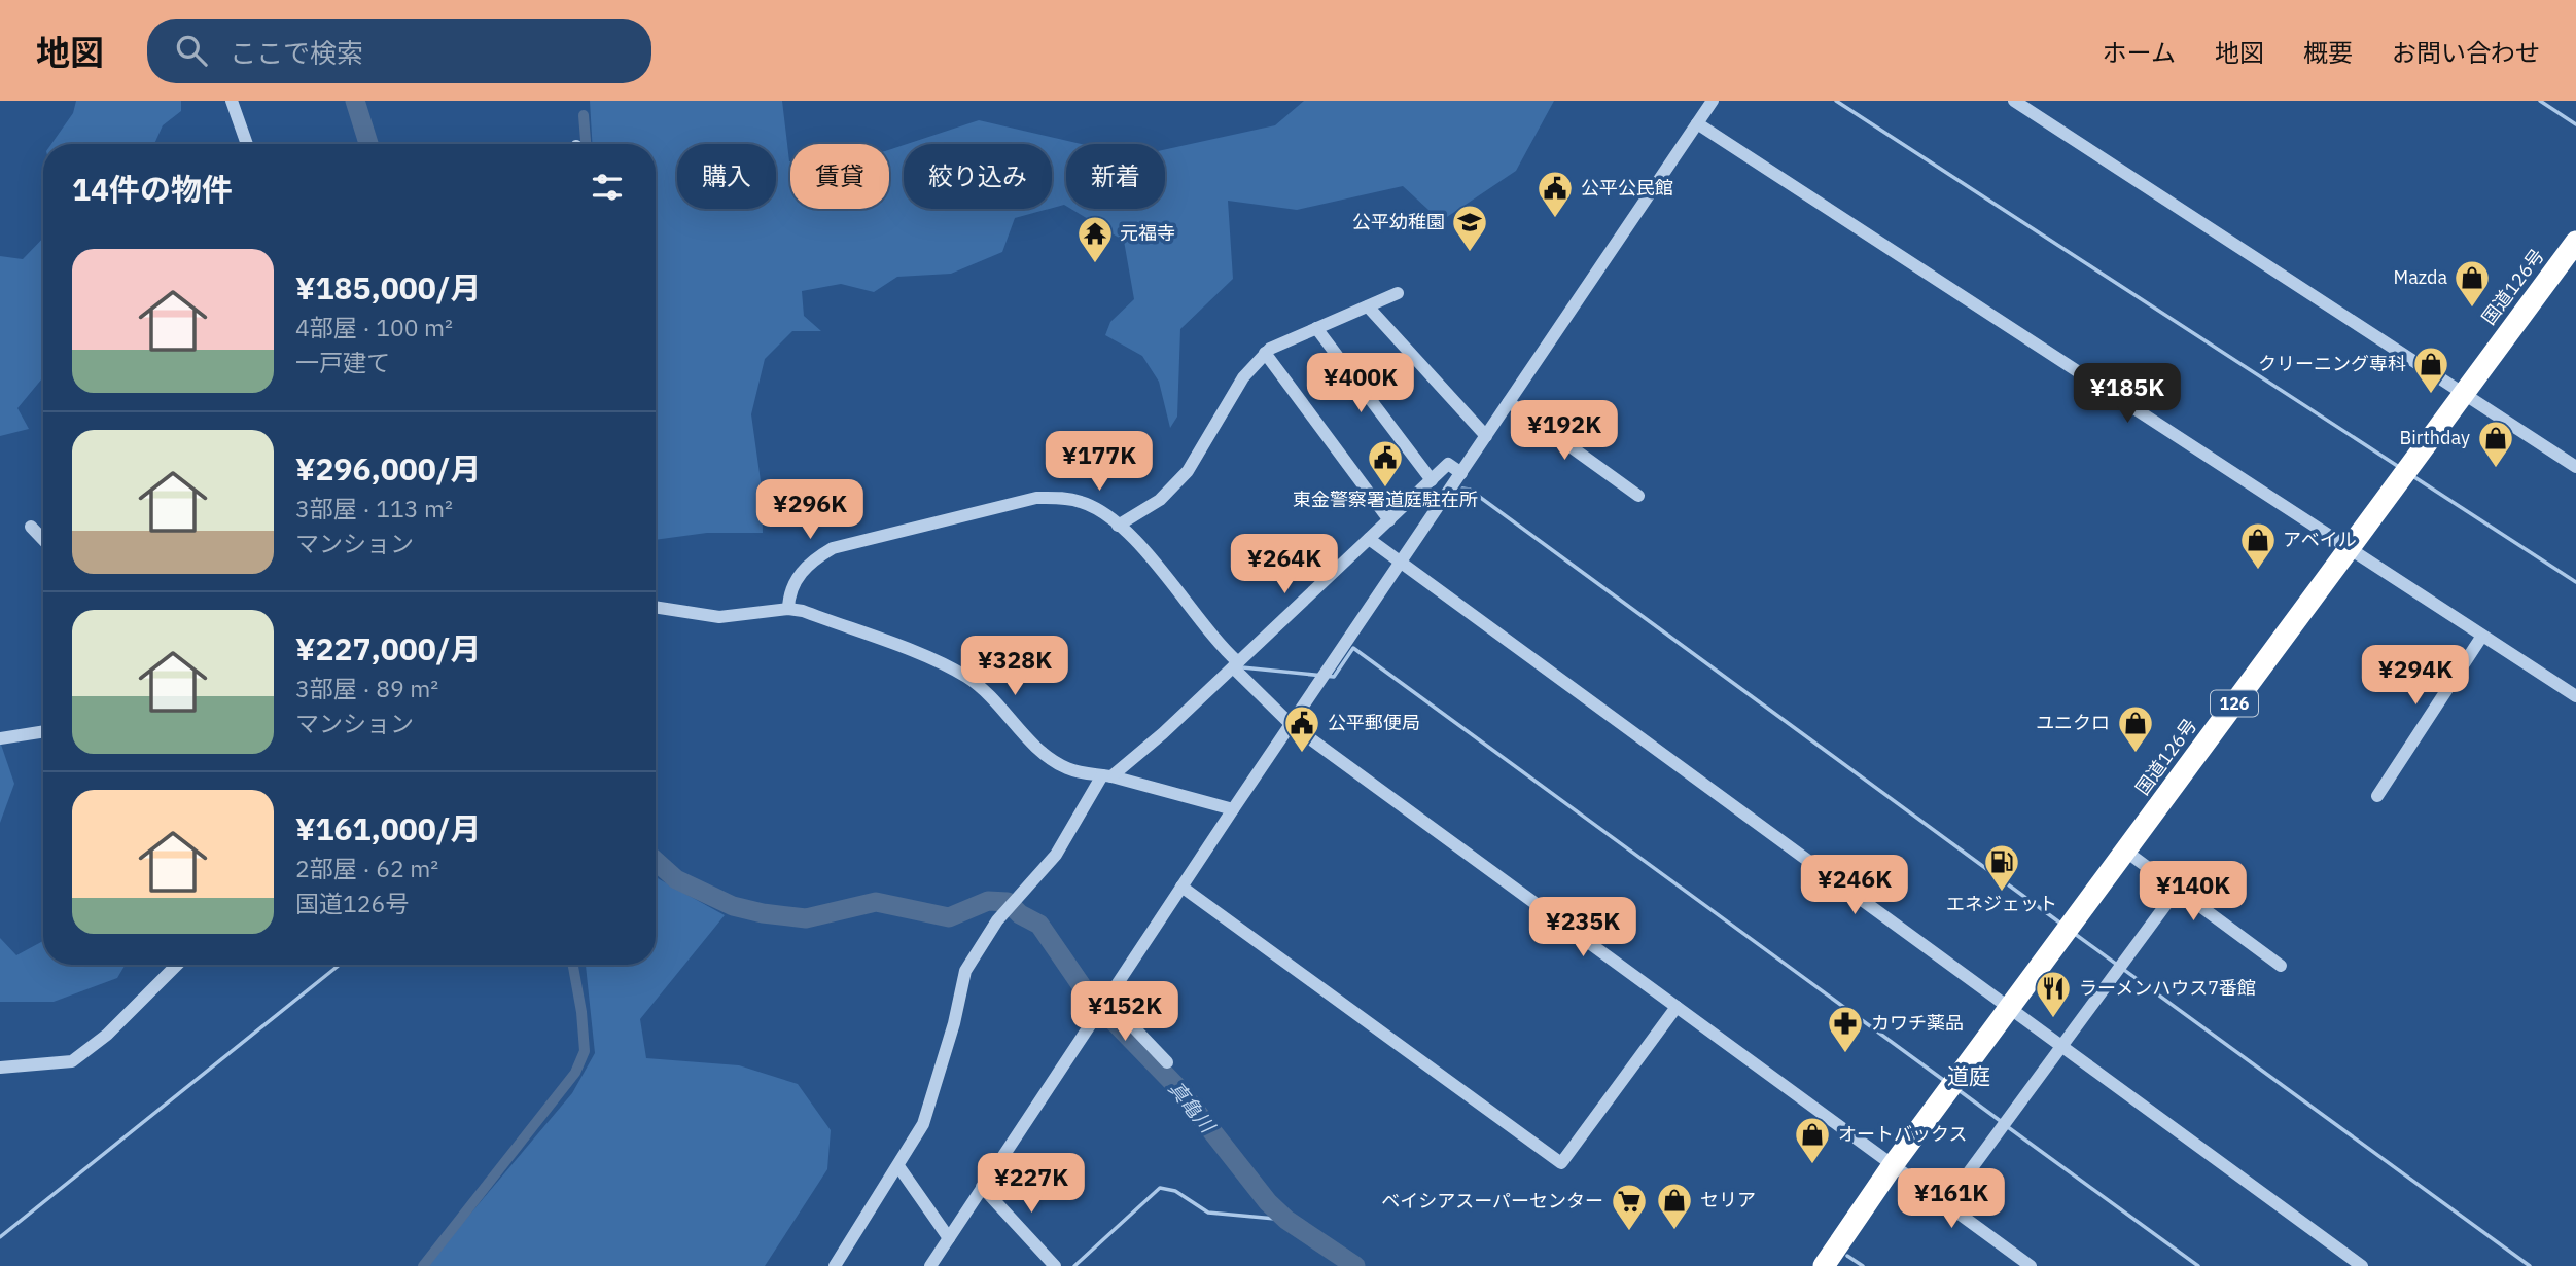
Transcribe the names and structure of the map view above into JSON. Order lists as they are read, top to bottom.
{
  "streets": {
    "highway": ["国道126号", "126"]
  },
  "districts": ["道庭"],
  "water": ["真亀川"],
  "places": {
    "public building": ["公平公民館", "東金警察署道庭駐在所", "公平郵便局"],
    "school or university": ["公平幼稚園"],
    "temple": ["元福寺"],
    "shop": [
      "Mazda",
      "クリーニング専科",
      "Birthday",
      "アベイル",
      "ユニクロ",
      "オートバックス",
      "セリア"
    ],
    "fuel station": ["エネジェット"],
    "restaurant": ["ラーメンハウス7番館"],
    "pharmacy": ["カワチ薬品"],
    "supermarket": ["ベイシアスーパーセンター"]
  },
  "page": {
    "header": "地図",
    "search": "ここで検索",
    "nav": [
      "ホーム",
      "地図",
      "概要",
      "お問い合わせ"
    ],
    "chip": [
      "購入",
      "賃貸",
      "絞り込み",
      "新着"
    ],
    "heading": "14件の物件",
    "list": [
      {
        "name": "¥185,000/月",
        "note": "4部屋 · 100 m² · 一戸建て"
      },
      {
        "name": "¥296,000/月",
        "note": "3部屋 · 113 m² · マンション"
      },
      {
        "name": "¥227,000/月",
        "note": "3部屋 · 89 m² · マンション"
      },
      {
        "name": "¥161,000/月",
        "note": "2部屋 · 62 m² · 国道126号"
      }
    ],
    "price": [
      "¥400K",
      "¥185K",
      "¥192K",
      "¥177K",
      "¥296K",
      "¥264K",
      "¥328K",
      "¥294K",
      "¥246K",
      "¥140K",
      "¥235K",
      "¥152K",
      "¥227K",
      "¥161K"
    ]
  }
}
